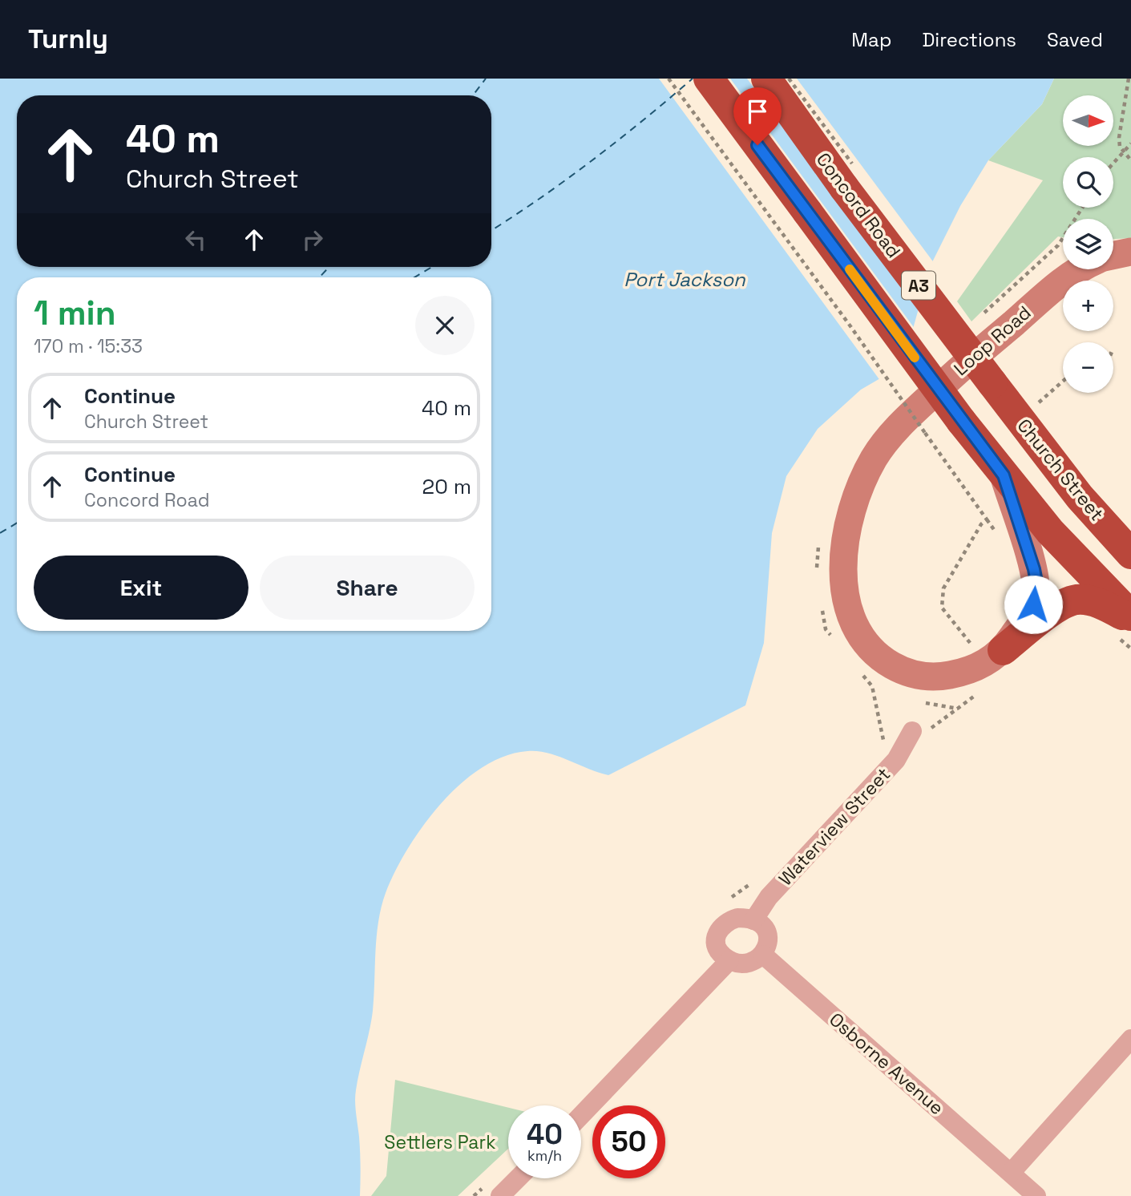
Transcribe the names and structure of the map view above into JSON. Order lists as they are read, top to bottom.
{
  "streets": {
    "highway": ["Concord Road", "A3", "Church Street"],
    "main road": ["Loop Road"],
    "street": ["Waterview Street", "Osborne Avenue"]
  },
  "crossings": [
    ["Concord Road", "Church Street"],
    ["Waterview Street", "Osborne Avenue"]
  ],
  "water": ["Port Jackson"],
  "parks": ["Settlers Park"],
  "north": "right",
  "page": {
    "header": "Turnly",
    "nav": ["Map", "Directions", "Saved"],
    "map_buttons": ["+", "−"],
    "turn": ["40 m", "Church Street"],
    "heading": ["1 min", "170 m · 15:33"],
    "list": [
      {
        "name": "Continue",
        "note": "Church Street",
        "value": "40 m"
      },
      {
        "name": "Continue",
        "note": "Concord Road",
        "value": "20 m"
      }
    ],
    "buttons": ["Exit", "Share"],
    "speed": "40 km/h",
    "limit": "50"
  }
}
